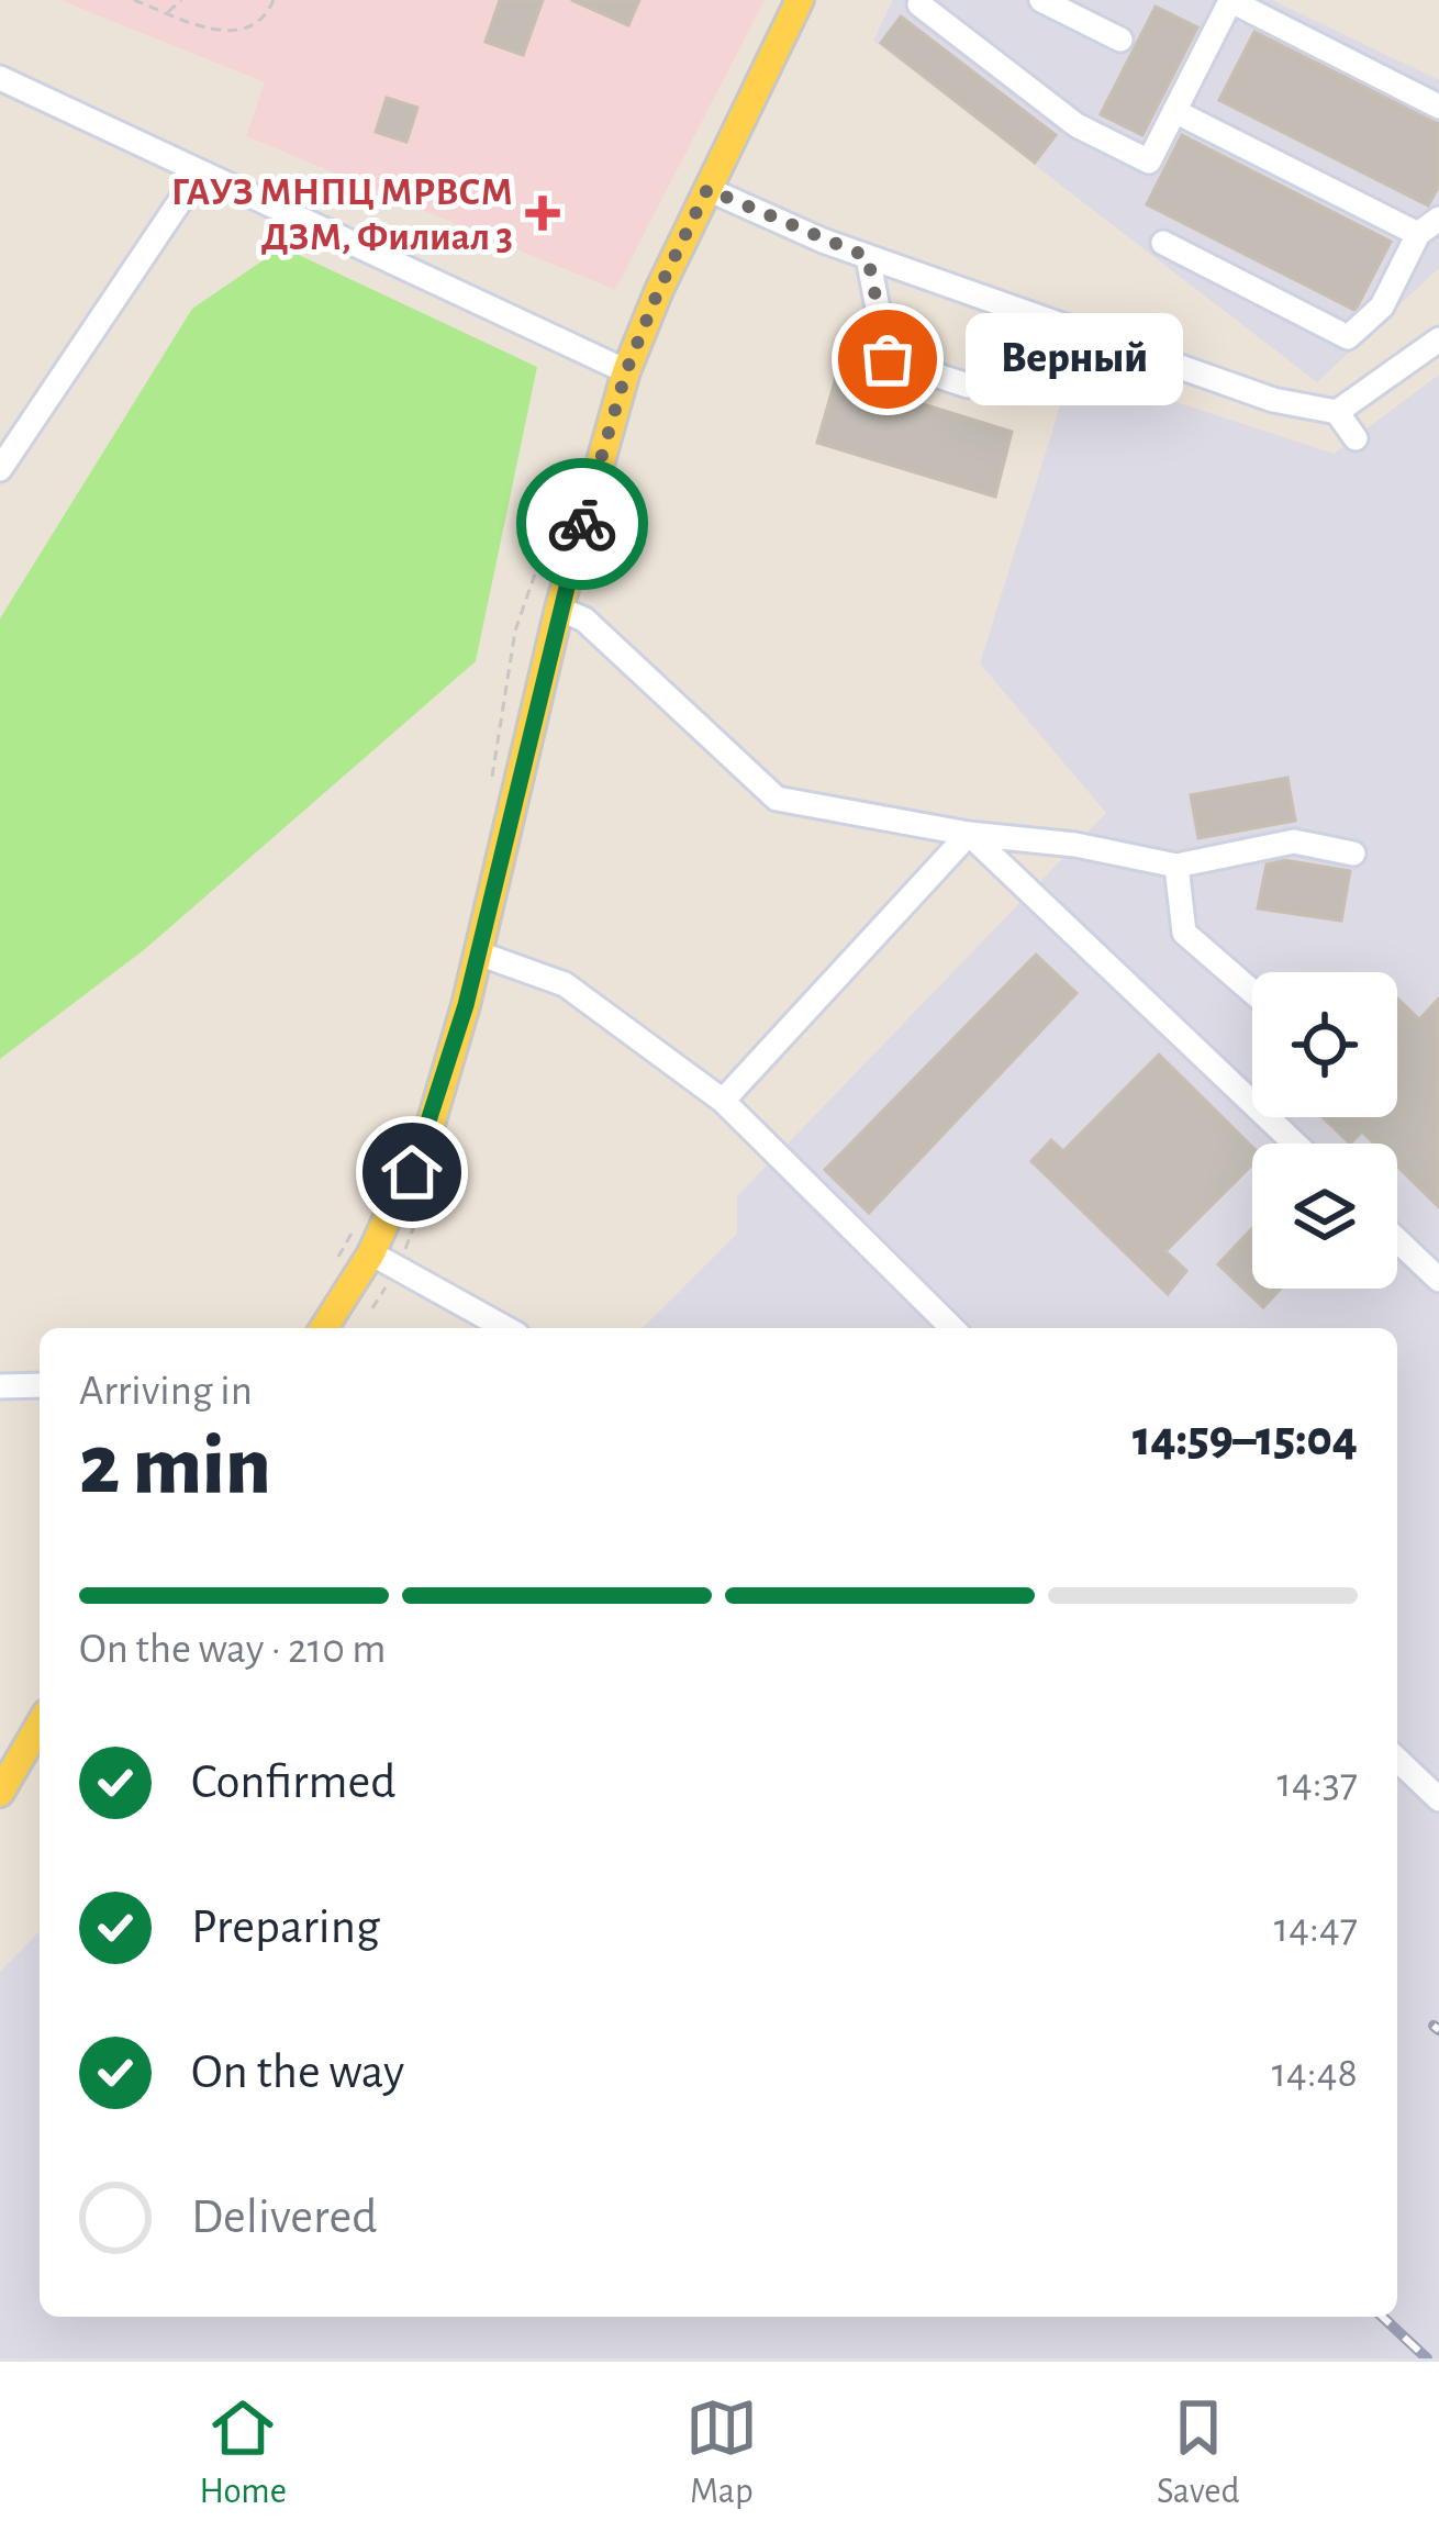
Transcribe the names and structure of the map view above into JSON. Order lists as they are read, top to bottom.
{
  "places": {
    "health": ["ГАУЗ МНПЦ МРВСМ ДЗМ, Филиал 3"],
    "other": ["Верный"]
  },
  "page": {
    "bubble": "Верный",
    "heading": ["2 min", "Arriving in", "14:59–15:04"],
    "bar": "On the way · 210 m",
    "list": [
      ["Confirmed", "14:37"],
      ["Preparing", "14:47"],
      ["On the way", "14:48"],
      "Delivered"
    ],
    "tabs": ["Home", "Map", "Saved"]
  }
}
